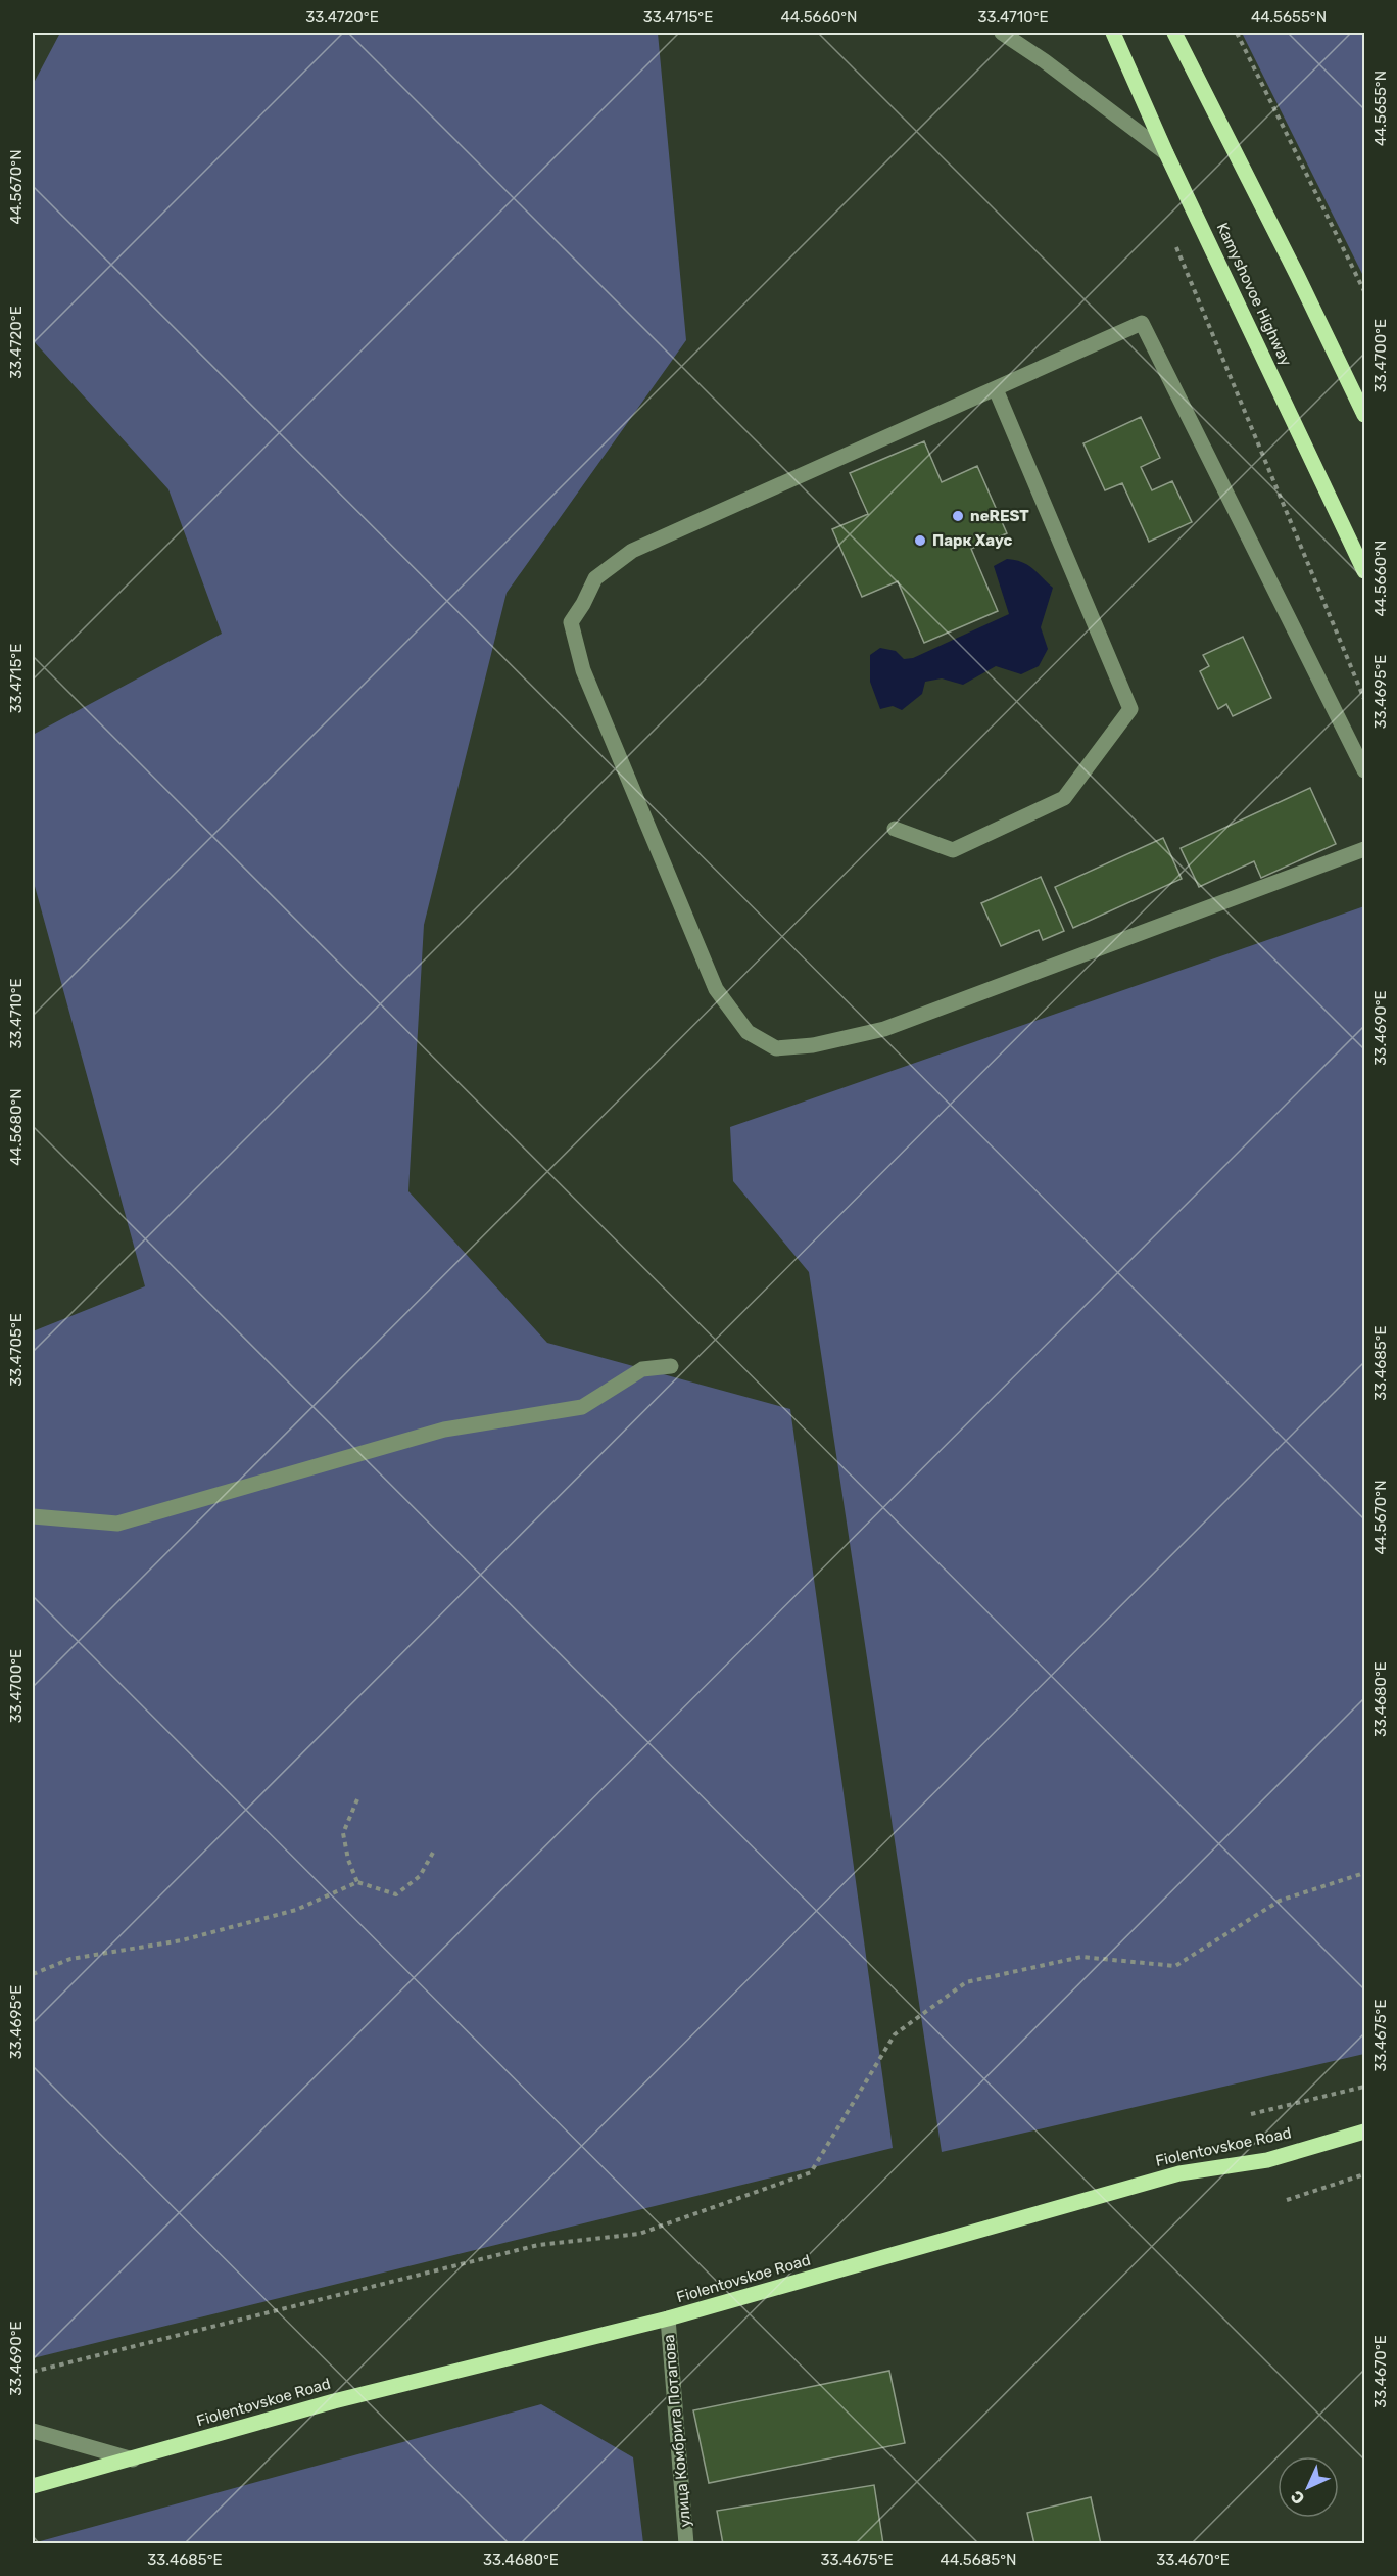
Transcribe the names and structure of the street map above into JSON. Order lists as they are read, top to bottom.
{
  "streets": {
    "main road": ["Kamyshovoe Highway", "Fiolentovskoe Road"],
    "street": ["улица Комбрига Потапова"]
  },
  "crossings": [
    ["Fiolentovskoe Road", "улица Комбрига Потапова"]
  ],
  "places": ["neREST", "Парк Хаус"],
  "north": "bottom left",
  "coordinates": [
    "33.4720°E",
    "33.4715°E",
    "44.5660°N",
    "33.4710°E",
    "44.5655°N",
    "44.5670°N",
    "33.4700°E",
    "33.4695°E",
    "33.4690°E",
    "44.5680°N",
    "33.4705°E",
    "33.4685°E",
    "33.4680°E",
    "33.4675°E",
    "33.4670°E",
    "44.5685°N"
  ]
}
